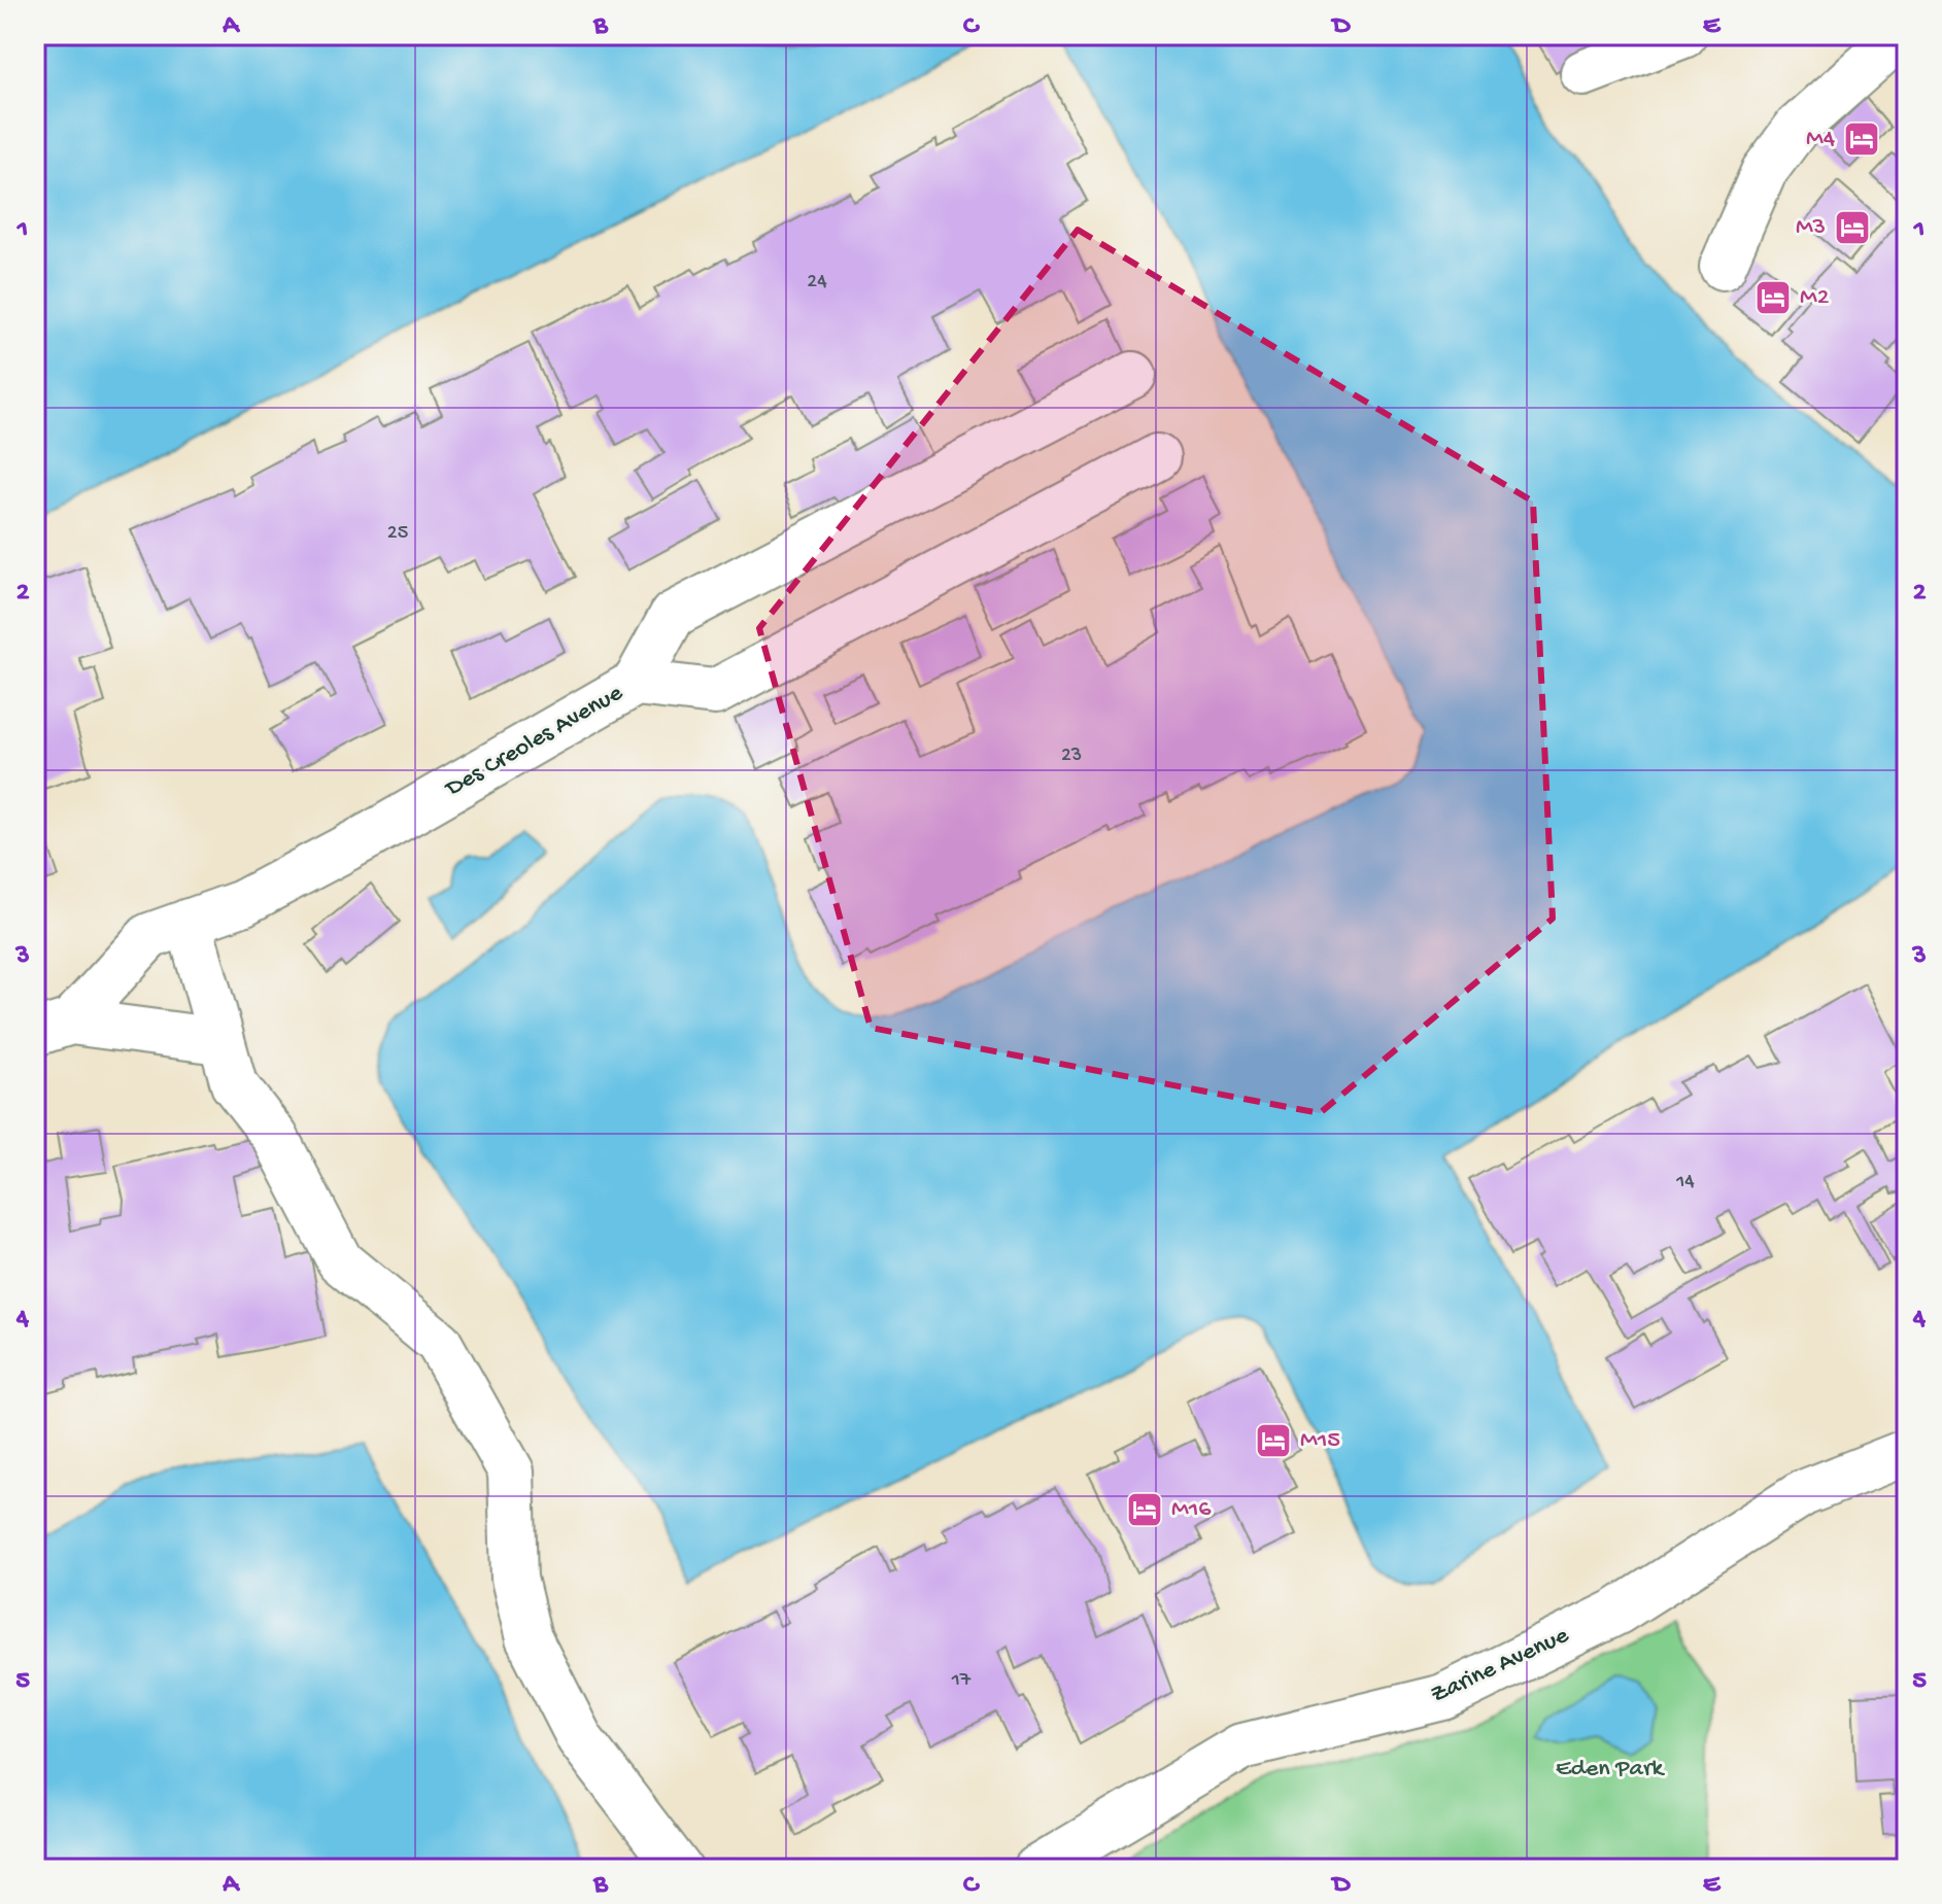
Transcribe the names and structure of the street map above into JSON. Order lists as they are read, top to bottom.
{
  "streets": {
    "street": ["Des Creoles Avenue", "Zarine Avenue"]
  },
  "parks": ["Eden Park"],
  "places": {
    "hotel": [
      "M4",
      "M3",
      "M2",
      "M15",
      "M16"
    ]
  },
  "house_numbers": [
    "24",
    "25",
    "23",
    "14",
    "17"
  ],
  "grid": {
    "columns": [
      "A",
      "B",
      "C",
      "D",
      "E"
    ],
    "rows": [
      "1",
      "2",
      "3",
      "4",
      "5"
    ]
  }
}
